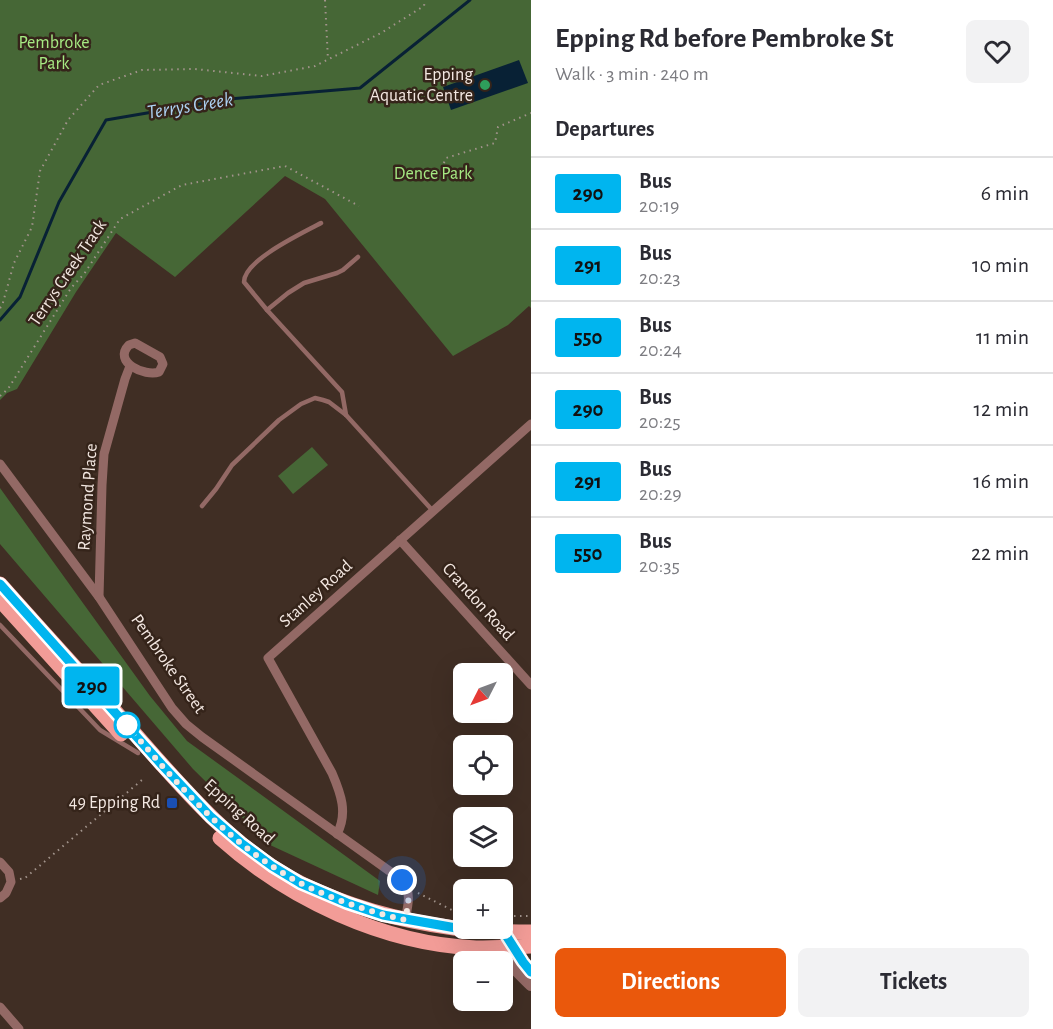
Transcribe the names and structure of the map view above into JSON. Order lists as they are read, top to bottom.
{
  "streets": {
    "main road": ["Epping Road"],
    "street": [
      "Raymond Place",
      "Stanley Road",
      "Crandon Road",
      "Pembroke Street"
    ],
    "path": ["Terrys Creek Track"]
  },
  "crossings": [
    ["Raymond Place", "Pembroke Street"],
    ["Stanley Road", "Crandon Road"],
    ["Stanley Road", "Pembroke Street"]
  ],
  "water": ["Terrys Creek"],
  "parks": ["Pembroke Park", "Dence Park"],
  "places": {
    "other": ["Epping Aquatic Centre"],
    "transit": ["49 Epping Rd"]
  },
  "lines": ["bus line 290"],
  "north": "bottom left",
  "page": {
    "on_map": "290",
    "heading": [
      ["Epping Rd before Pembroke St", "Walk · 3 min · 240 m"],
      "Departures"
    ],
    "list": [
      {
        "mark": "290",
        "name": "Bus",
        "note": "20:19",
        "value": "6 min"
      },
      {
        "mark": "291",
        "name": "Bus",
        "note": "20:23",
        "value": "10 min"
      },
      {
        "mark": "550",
        "name": "Bus",
        "note": "20:24",
        "value": "11 min"
      },
      {
        "mark": "290",
        "name": "Bus",
        "note": "20:25",
        "value": "12 min"
      },
      {
        "mark": "291",
        "name": "Bus",
        "note": "20:29",
        "value": "16 min"
      },
      {
        "mark": "550",
        "name": "Bus",
        "note": "20:35",
        "value": "22 min"
      }
    ],
    "map_buttons": ["+", "−"],
    "buttons": ["Directions", "Tickets"]
  }
}
